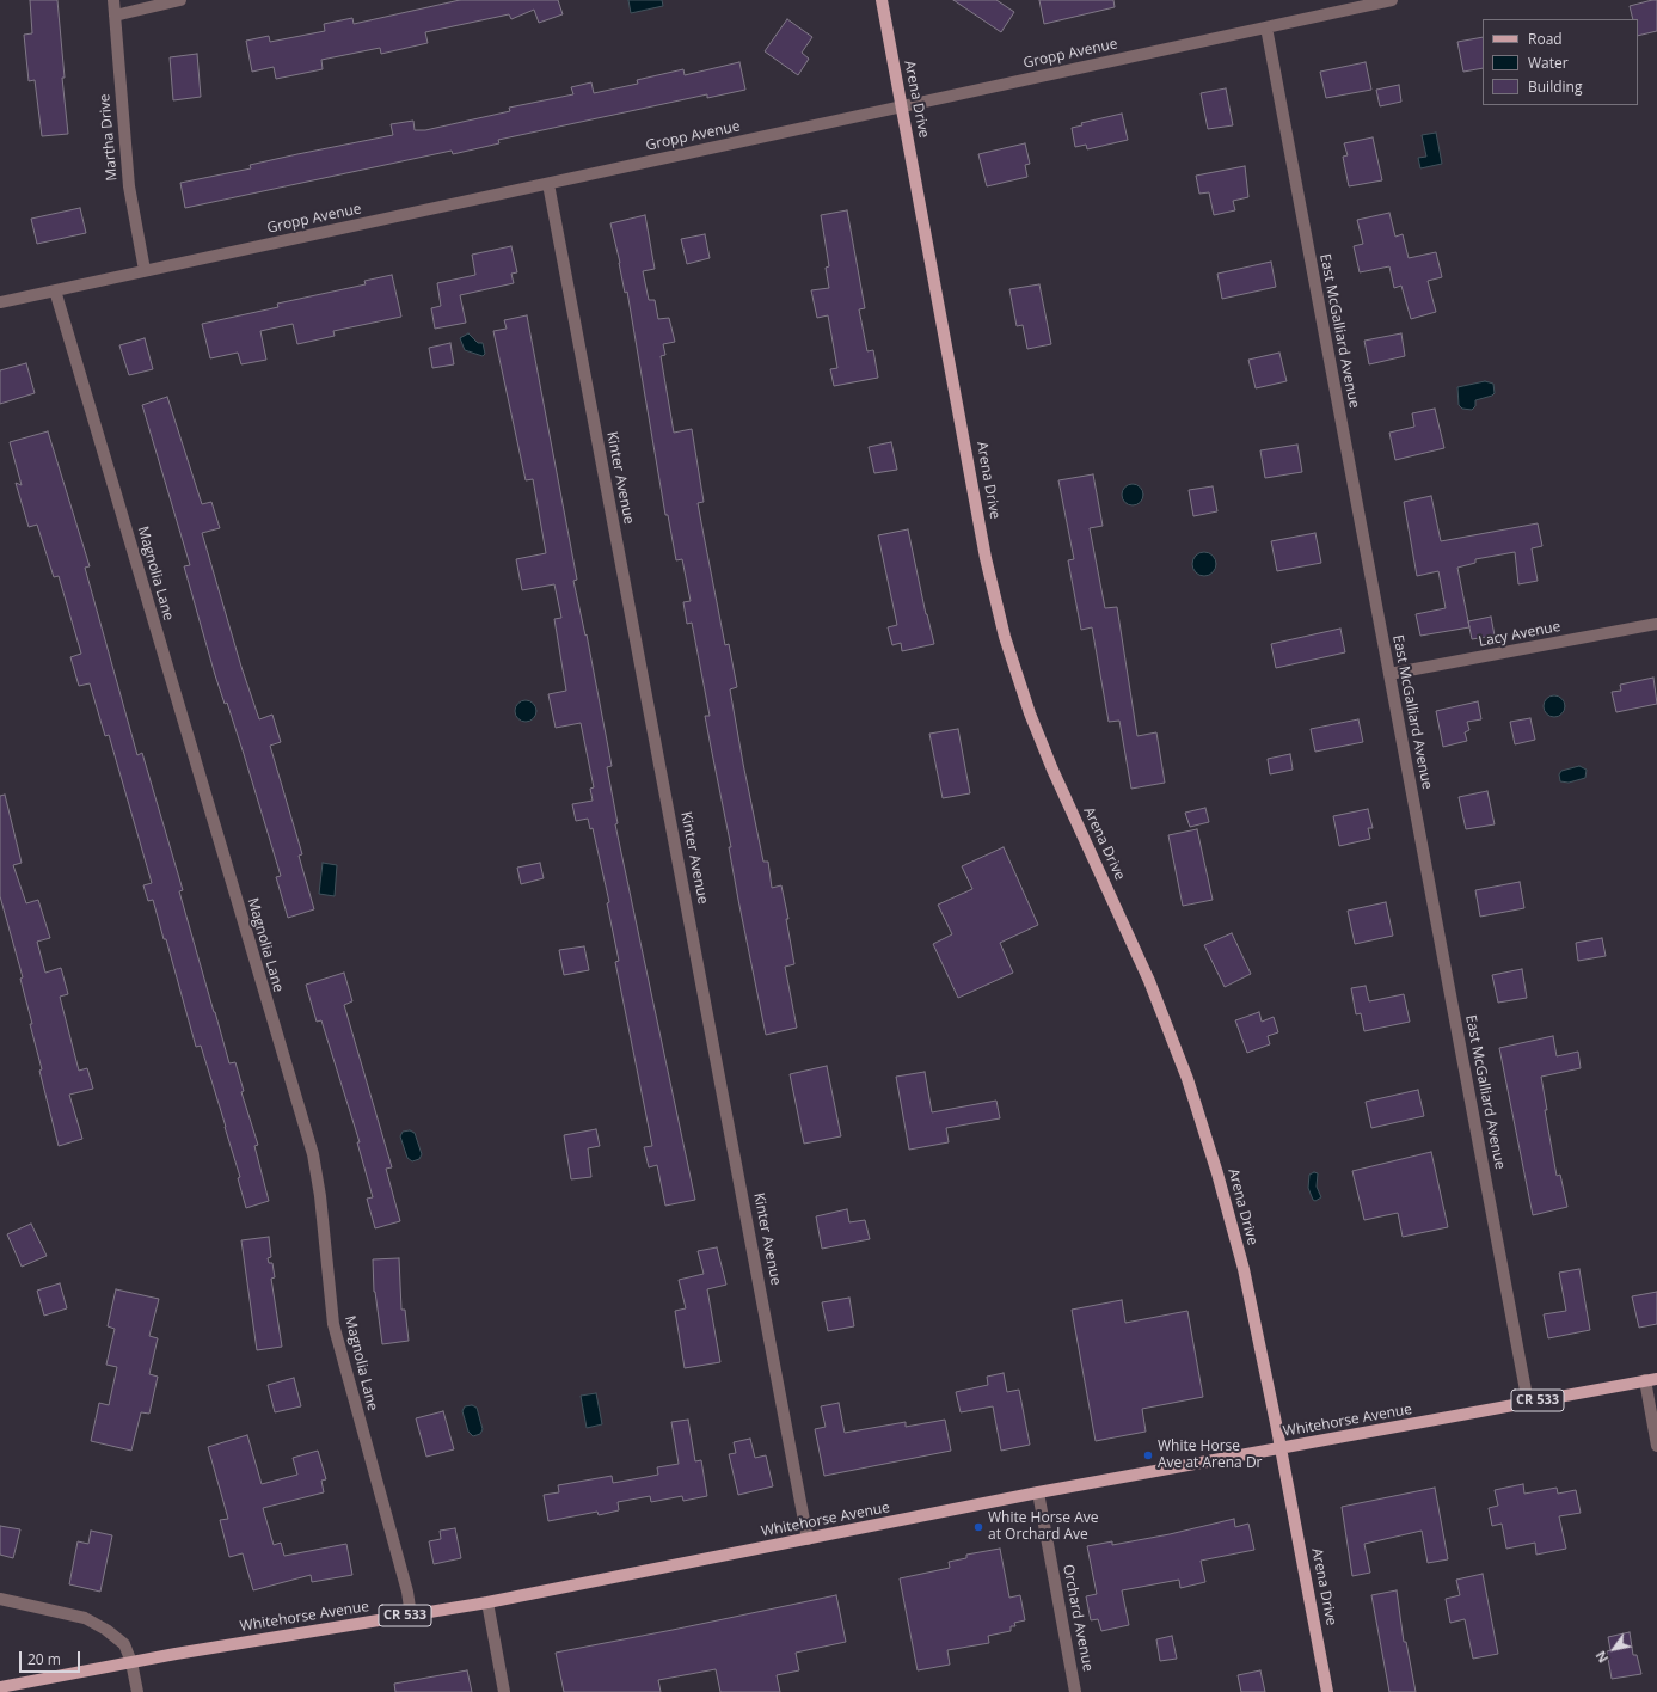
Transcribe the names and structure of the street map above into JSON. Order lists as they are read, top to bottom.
{
  "streets": {
    "main road": ["Arena Drive", "CR 533", "Whitehorse Avenue"],
    "street": [
      "Gropp Avenue",
      "Martha Drive",
      "East McGalliard Avenue",
      "Kinter Avenue",
      "Magnolia Lane",
      "Lacy Avenue",
      "Orchard Avenue"
    ]
  },
  "crossings": [
    ["Gropp Avenue", "Arena Drive"],
    ["Gropp Avenue", "Martha Drive"],
    ["Gropp Avenue", "East McGalliard Avenue"],
    ["Gropp Avenue", "Kinter Avenue"],
    ["Gropp Avenue", "Magnolia Lane"],
    ["Arena Drive", "Whitehorse Avenue"],
    ["East McGalliard Avenue", "Lacy Avenue"],
    ["East McGalliard Avenue", "Whitehorse Avenue"],
    ["Kinter Avenue", "Whitehorse Avenue"],
    ["Magnolia Lane", "Whitehorse Avenue"],
    ["Whitehorse Avenue", "Orchard Avenue"]
  ],
  "places": ["White Horse Ave at Arena Dr", "White Horse Ave at Orchard Ave"],
  "legend": ["Road", "Water", "Building"],
  "scale_bar": "20 m",
  "north": "bottom left"
}
